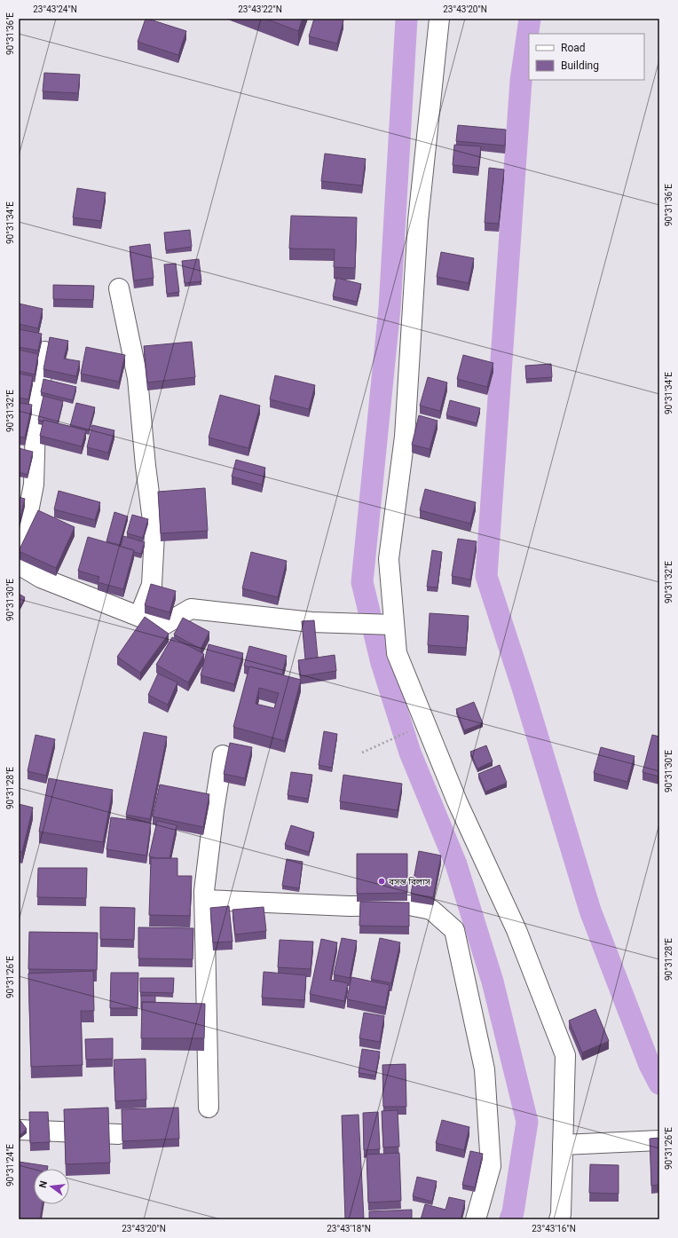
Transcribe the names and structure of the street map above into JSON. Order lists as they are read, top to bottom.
{
  "places": ["বসন্ত বিলাস"],
  "legend": ["Road", "Building"],
  "north": "left",
  "coordinates": [
    "23°43'24\"N",
    "23°43'22\"N",
    "23°43'20\"N",
    "90°31'36\"E",
    "90°31'34\"E",
    "90°31'32\"E",
    "90°31'30\"E",
    "90°31'28\"E",
    "90°31'26\"E",
    "90°31'24\"E",
    "23°43'18\"N",
    "23°43'16\"N"
  ]
}
